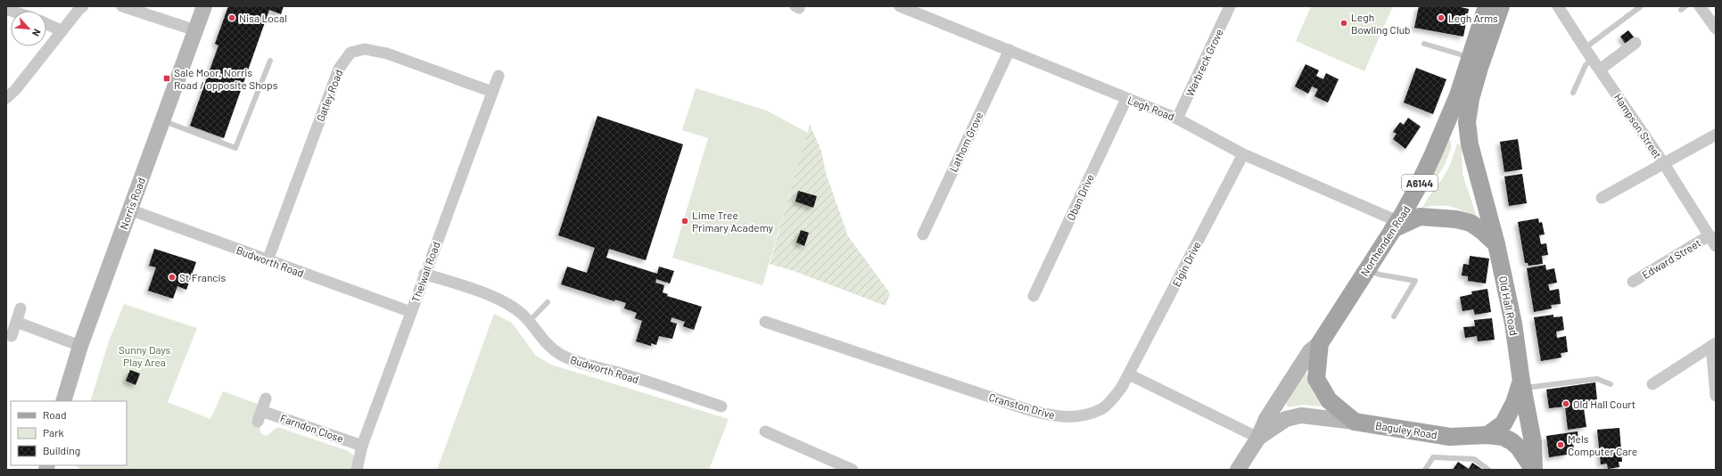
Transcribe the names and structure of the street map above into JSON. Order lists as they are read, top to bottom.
{
  "streets": {
    "main road": [
      "A6144",
      "Northenden Road",
      "Old Hall Road",
      "Baguley Road"
    ],
    "street": [
      "Warbreck Grove",
      "Gatley Road",
      "Legh Road",
      "Hampson Street",
      "Lathom Grove",
      "Oban Drive",
      "Norris Road",
      "Edward Street",
      "Budworth Road",
      "Elgin Drive",
      "Thelwall Road",
      "Cranston Drive",
      "Farndon Close"
    ]
  },
  "crossings": [
    ["Warbreck Grove", "Legh Road"],
    ["Gatley Road", "Budworth Road"],
    ["Gatley Road", "Thelwall Road"],
    ["Legh Road", "Lathom Grove"],
    ["Legh Road", "Oban Drive"],
    ["Legh Road", "Northenden Road"],
    ["Legh Road", "Elgin Drive"],
    ["Hampson Street", "Edward Street"],
    ["A6144", "Northenden Road"],
    ["A6144", "Baguley Road"],
    ["Norris Road", "Budworth Road"],
    ["Northenden Road", "Baguley Road"],
    ["Budworth Road", "Thelwall Road"],
    ["Elgin Drive", "Cranston Drive"],
    ["Thelwall Road", "Farndon Close"],
    ["Old Hall Road", "Baguley Road"]
  ],
  "parks": ["Sunny Days Play Area"],
  "places": {
    "other": [
      "Nisa Local",
      "Legh Arms",
      "Legh Bowling Club",
      "Lime Tree Primary Academy",
      "St Francis",
      "Old Hall Court",
      "Mels Computer Care"
    ],
    "transit": ["Sale Moor, Norris Road / opposite Shops"]
  },
  "legend": ["Road", "Park", "Building"],
  "north": "bottom right"
}
